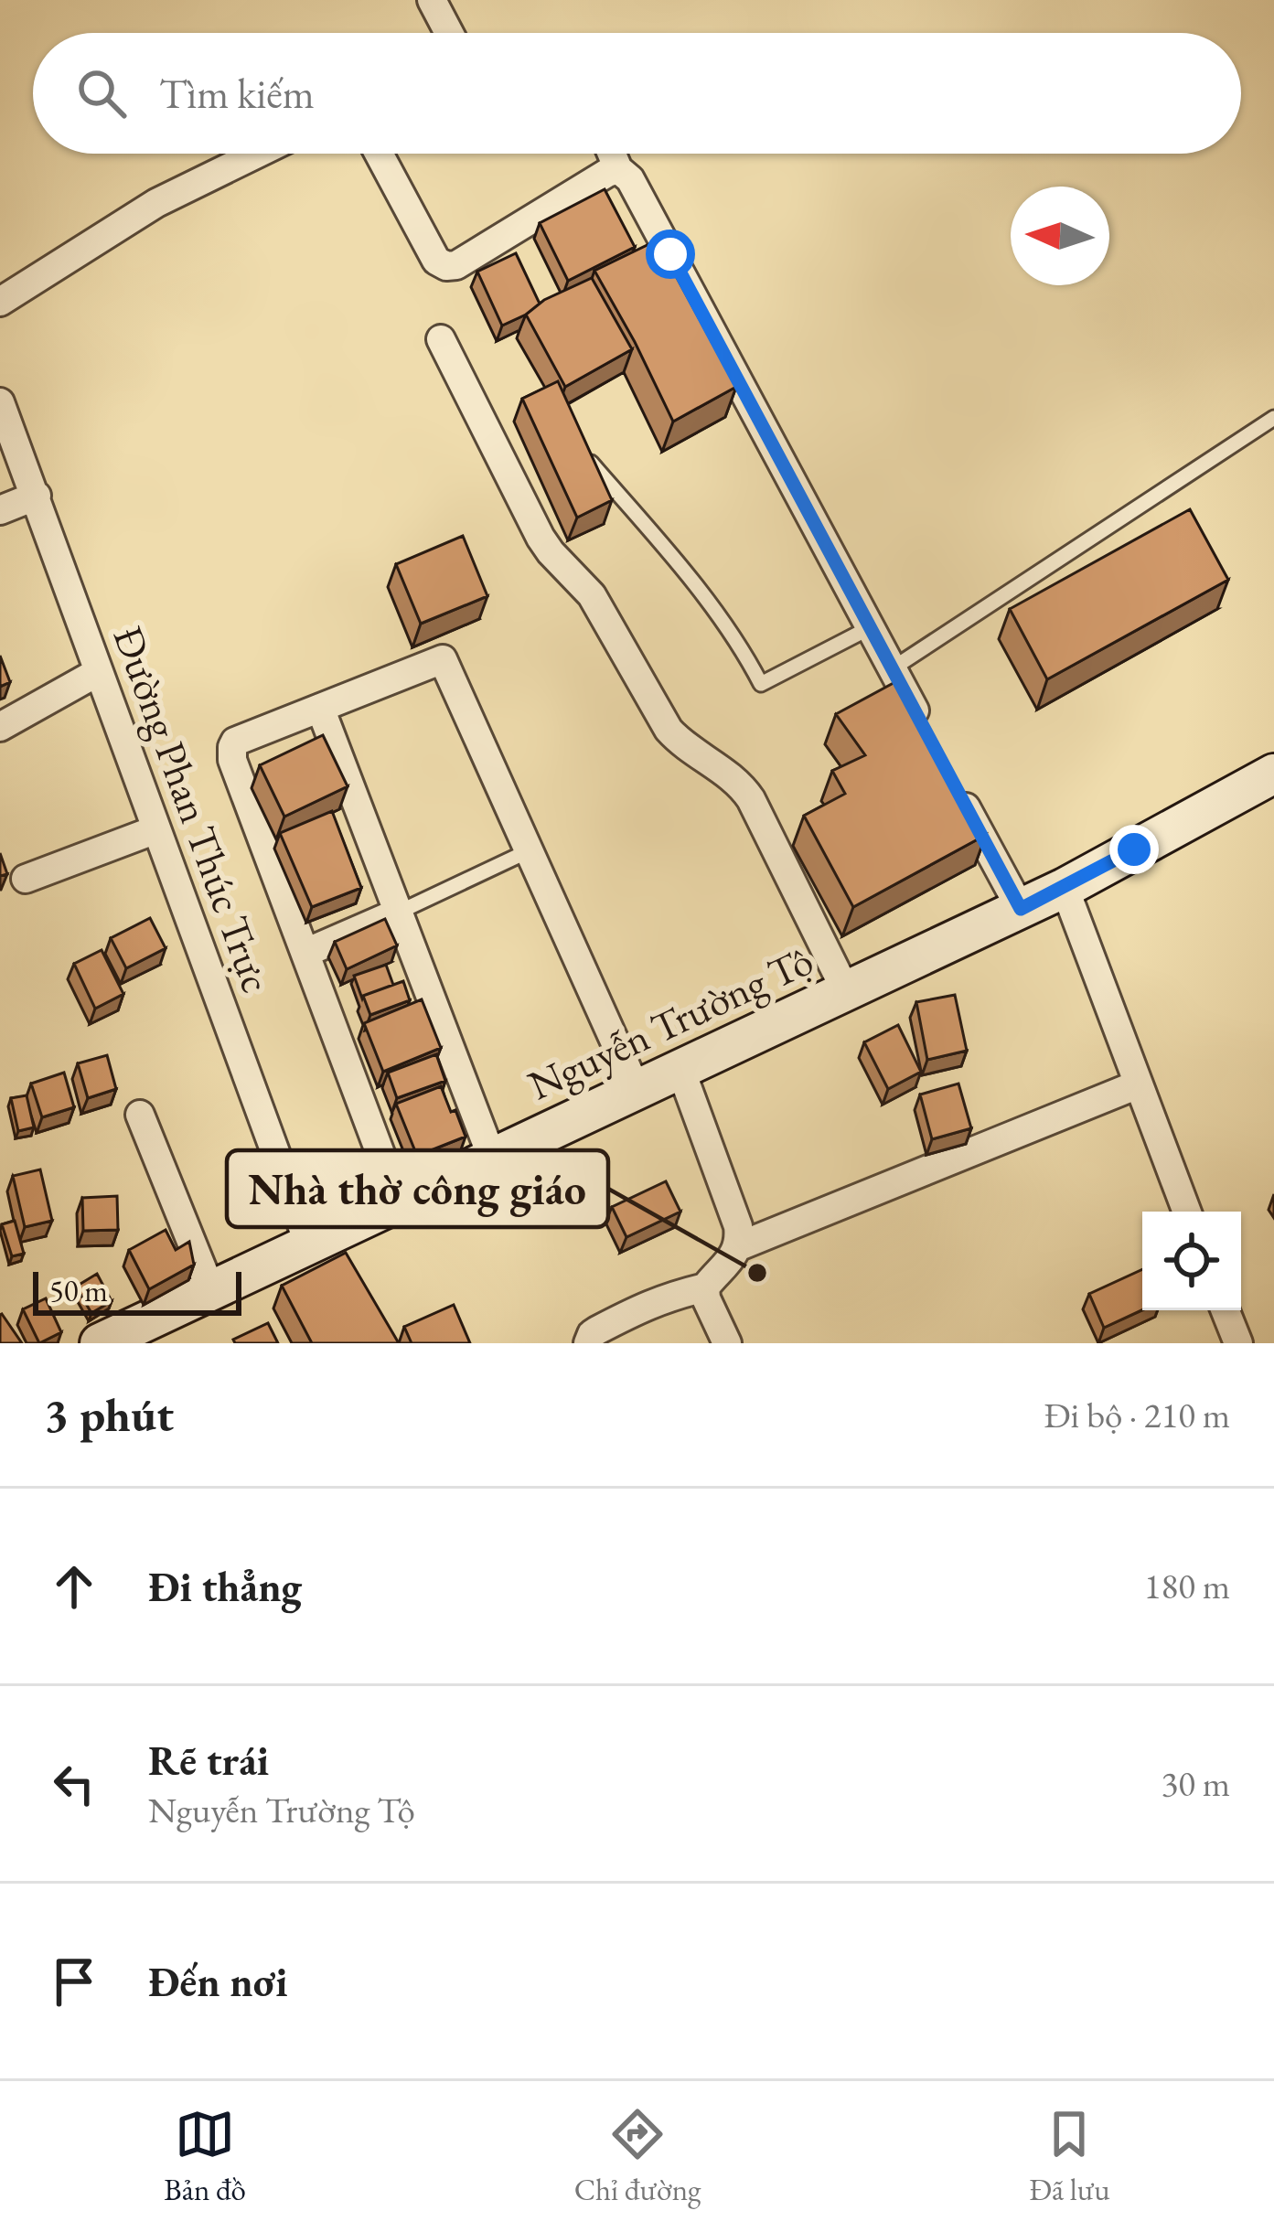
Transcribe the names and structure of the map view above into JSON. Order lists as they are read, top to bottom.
{
  "streets": {
    "main road": ["Nguyễn Trường Tộ"],
    "street": ["Đường Phan Thúc Trực"]
  },
  "crossings": [
    ["Đường Phan Thúc Trực", "Nguyễn Trường Tộ"]
  ],
  "places": ["Nhà thờ công giáo"],
  "scale_bar": "50 m",
  "north": "left",
  "page": {
    "search": "Tìm kiếm",
    "scale": "50 m",
    "heading": ["3 phút", "Đi bộ · 210 m"],
    "list": [
      ["Đi thẳng", "180 m"],
      ["Rẽ trái", "Nguyễn Trường Tộ", "30 m"],
      "Đến nơi"
    ],
    "nav": ["Bản đồ", "Chỉ đường", "Đã lưu"]
  }
}
